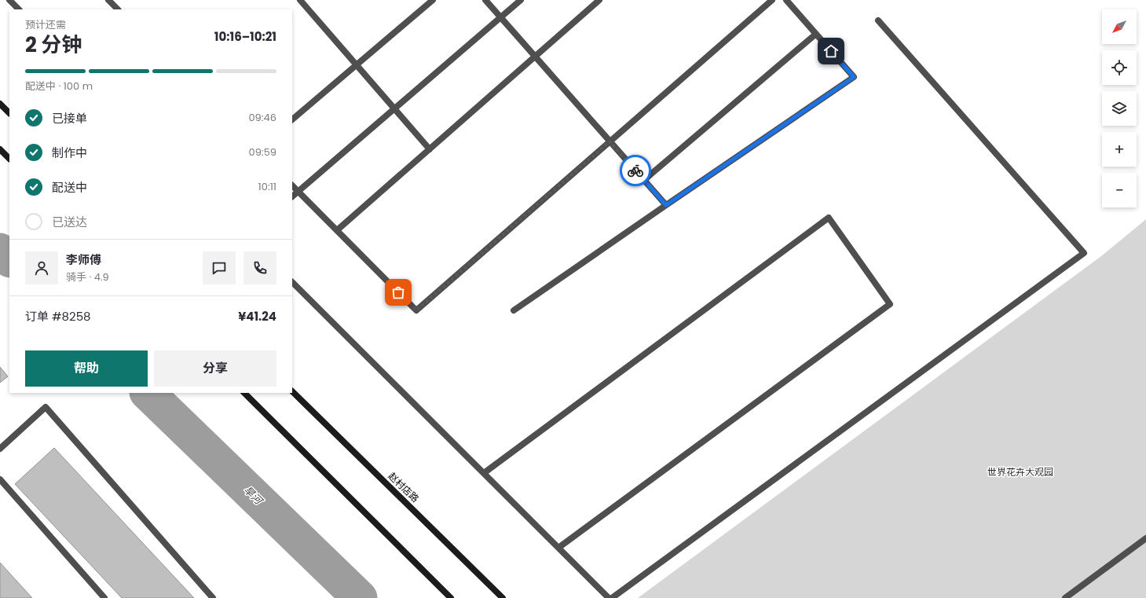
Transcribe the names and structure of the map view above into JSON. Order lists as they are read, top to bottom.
{
  "streets": {
    "main road": ["赵村店路"]
  },
  "water": ["旱河"],
  "parks": ["世界花卉大观园"],
  "north": "bottom left",
  "page": {
    "map_buttons": ["+", "−"],
    "heading": ["2 分钟", "预计还需", "10:16–10:21"],
    "panel": [
      "李师傅",
      "骑手 · 4.9",
      "订单 #8258",
      "¥41.24"
    ],
    "bar": "配送中 · 100 m",
    "list": [
      ["已接单", "09:46"],
      ["制作中", "09:59"],
      ["配送中", "10:11"],
      "已送达"
    ],
    "buttons": ["帮助", "分享"]
  }
}
